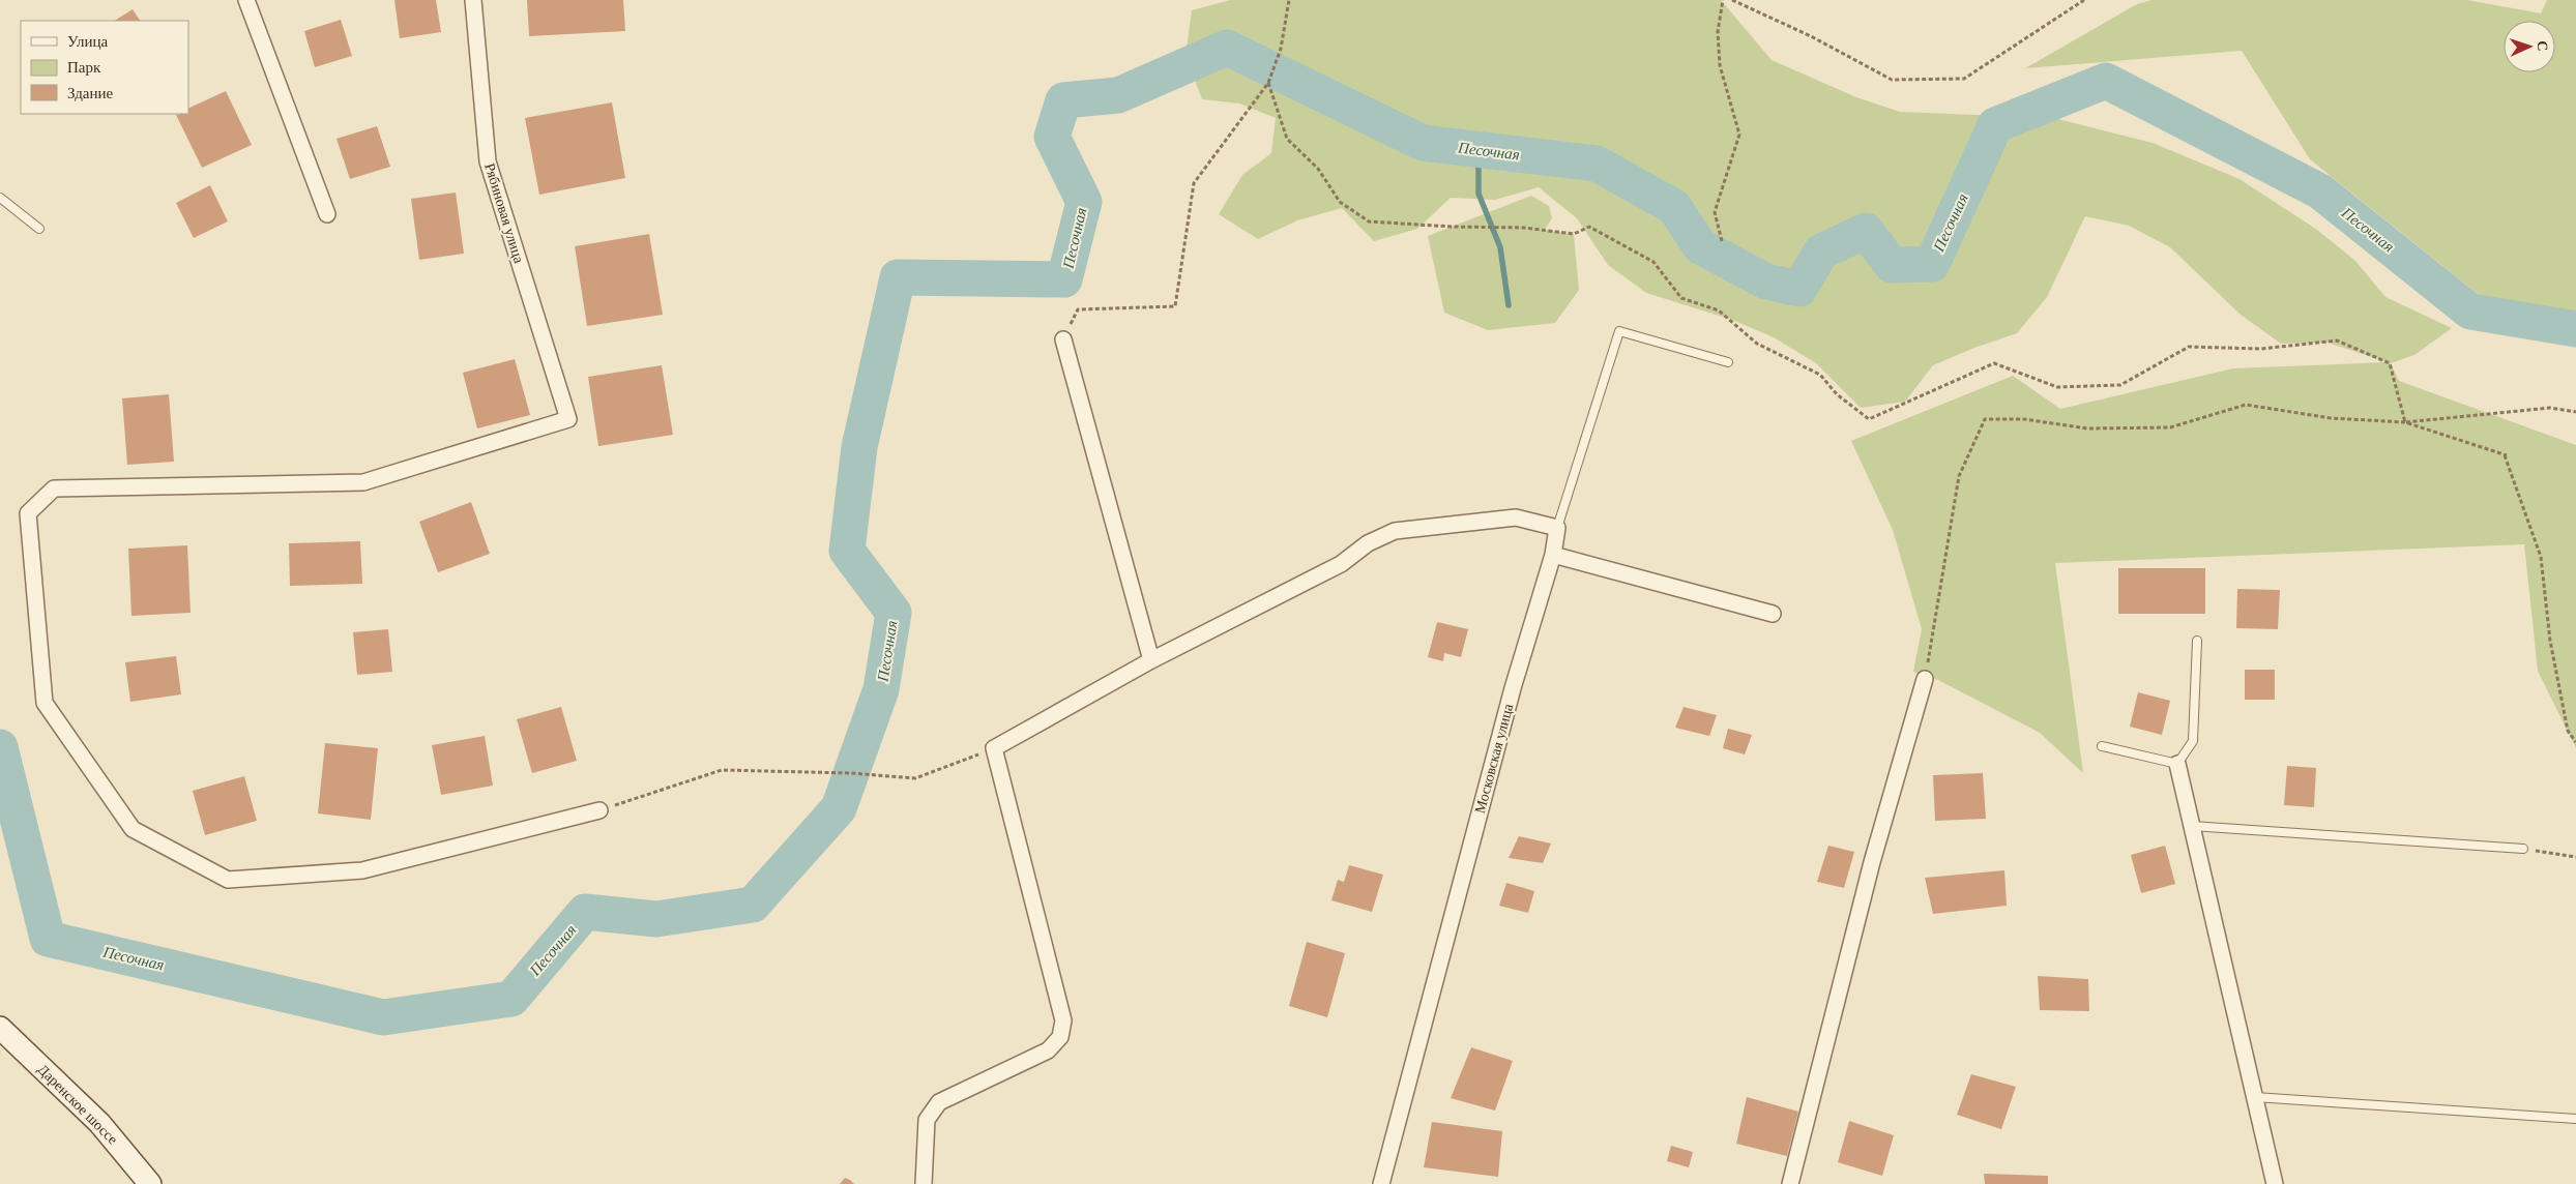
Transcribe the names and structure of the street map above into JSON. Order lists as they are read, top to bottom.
{
  "streets": {
    "main road": ["Даренское шоссе"],
    "street": ["Рябиновая улица", "Московская улица"]
  },
  "water": ["Песочная"],
  "legend": ["Улица", "Парк", "Здание"],
  "north": "right"
}
